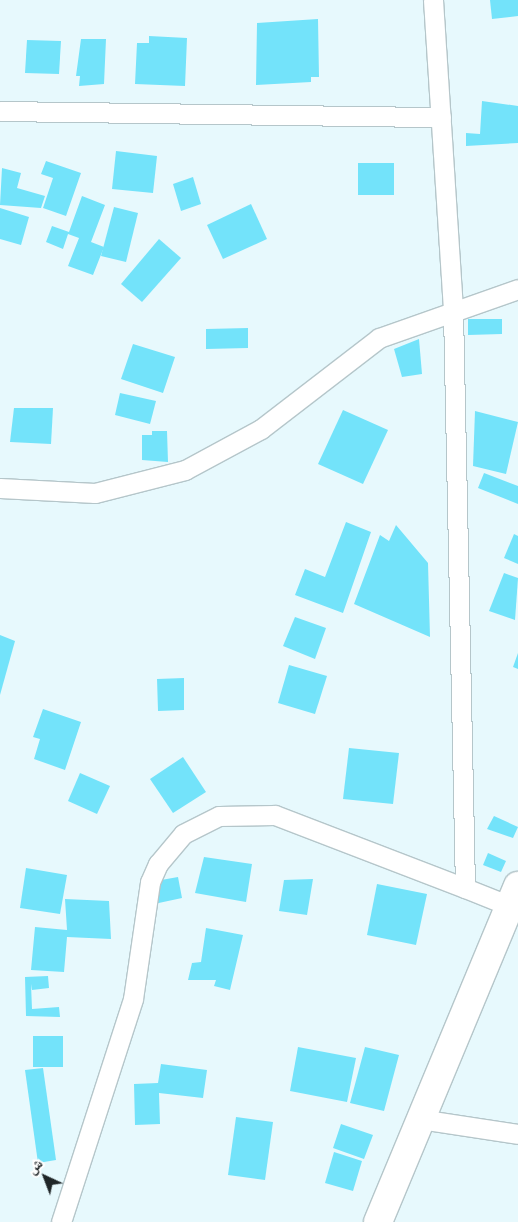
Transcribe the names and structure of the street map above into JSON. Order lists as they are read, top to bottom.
{
  "north": "top left"
}
